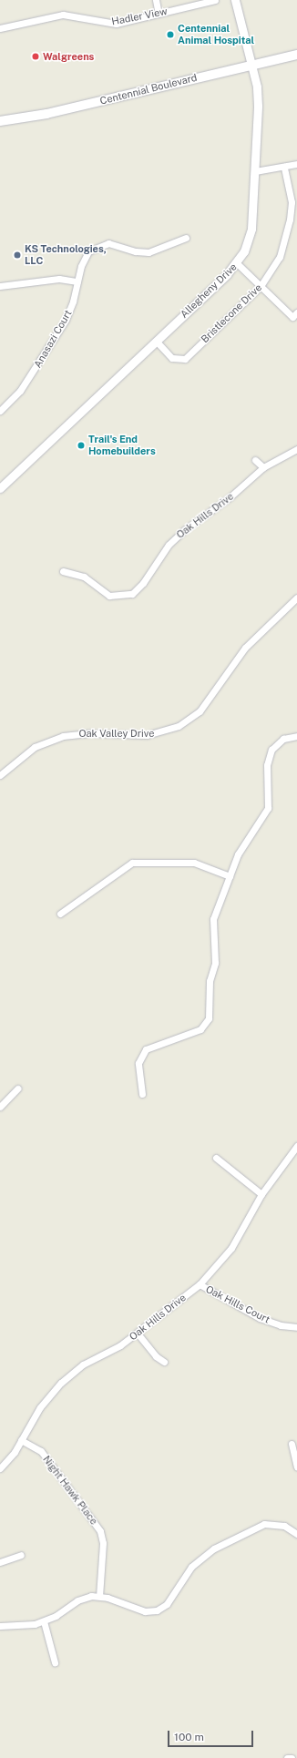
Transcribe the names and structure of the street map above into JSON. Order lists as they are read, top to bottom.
{
  "streets": {
    "main road": ["Centennial Boulevard"],
    "street": [
      "Hadler View",
      "Allegheny Drive",
      "Bristlecone Drive",
      "Anasazi Court",
      "Oak Hills Drive",
      "Oak Valley Drive",
      "Oak Hills Court",
      "Night Hawk Place"
    ]
  },
  "crossings": [
    ["Centennial Boulevard", "Allegheny Drive"],
    ["Allegheny Drive", "Bristlecone Drive"],
    ["Oak Hills Drive", "Oak Hills Court"],
    ["Oak Hills Drive", "Night Hawk Place"]
  ],
  "places": [
    "Centennial Animal Hospital",
    "Walgreens",
    "KS Technologies, LLC",
    "Trail's End Homebuilders"
  ],
  "scale_bar": "100 m"
}
